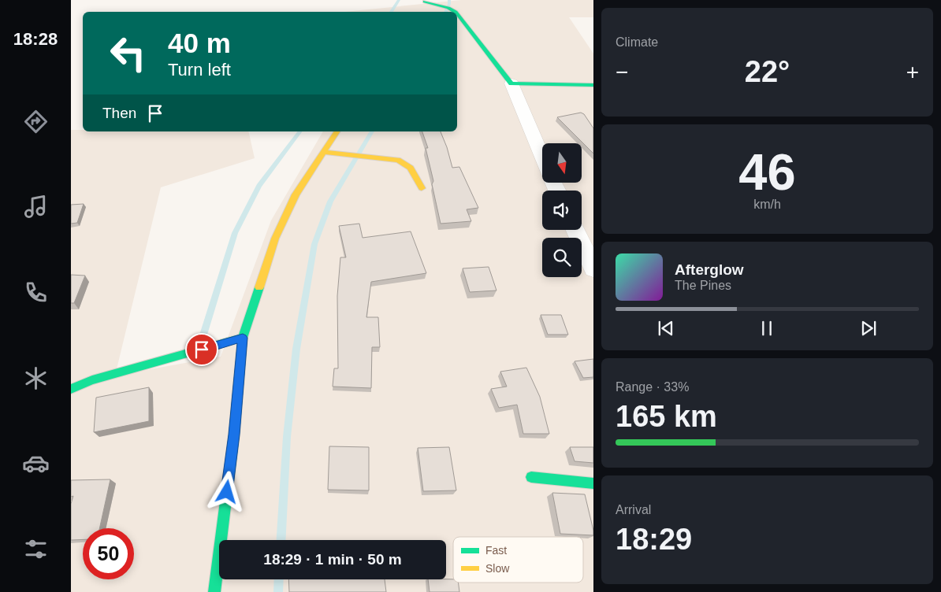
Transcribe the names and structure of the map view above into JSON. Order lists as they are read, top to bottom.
{
  "legend": ["Fast", "Slow"],
  "north": "bottom",
  "page": {
    "tabs": "18:28",
    "tile": [
      "Climate",
      ["46", "km/h"],
      ["Range · 33%", "165 km"],
      ["Arrival", "18:29"]
    ],
    "turn": ["40 m", "Turn left"],
    "heat": ["−", "22°", "+"],
    "then": "Then",
    "song": ["Afterglow", "The Pines"],
    "limit": "50",
    "trip": "18:29 · 1 min · 50 m"
  }
}
